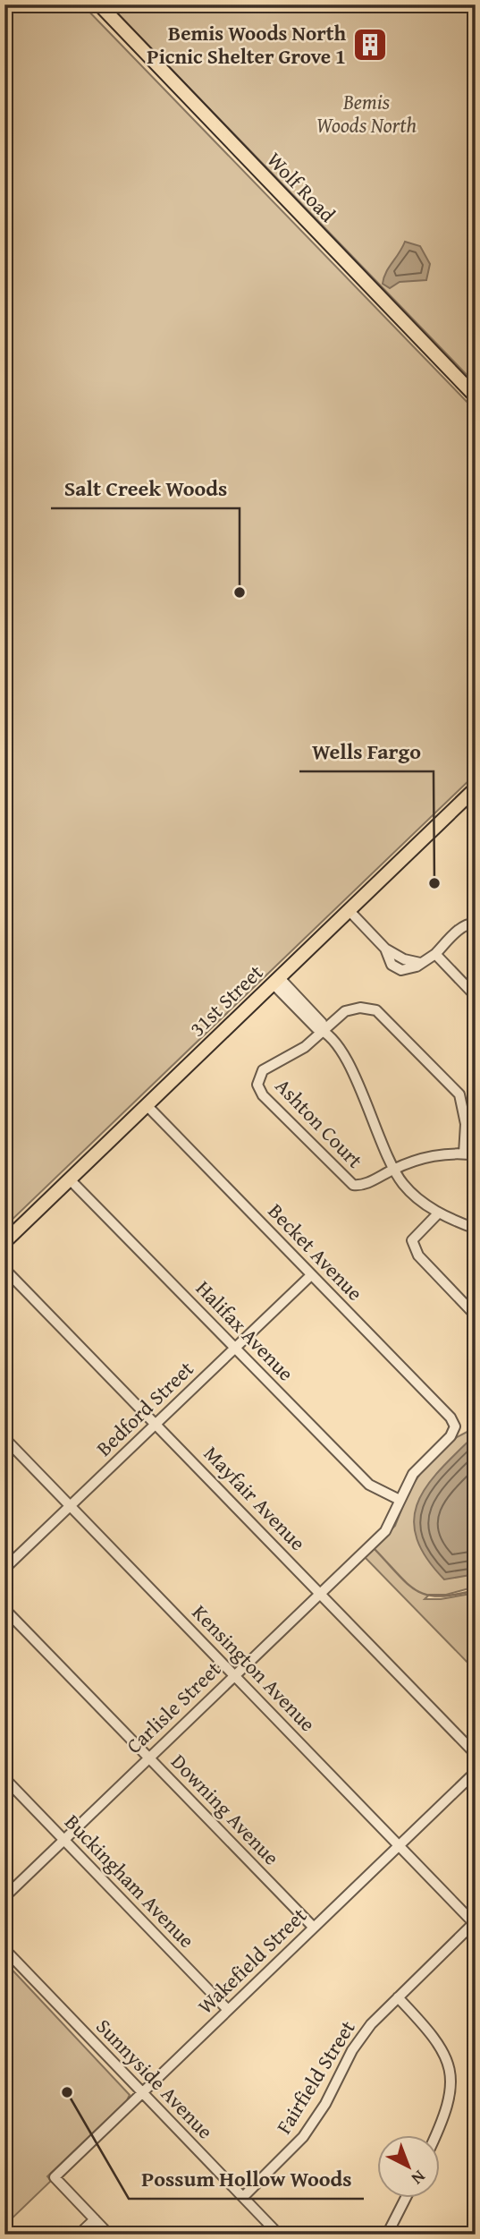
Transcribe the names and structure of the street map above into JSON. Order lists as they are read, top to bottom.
{
  "streets": {
    "main road": ["Wolf Road", "31st Street"],
    "street": [
      "Ashton Court",
      "Becket Avenue",
      "Halifax Avenue",
      "Bedford Street",
      "Mayfair Avenue",
      "Kensington Avenue",
      "Carlisle Street",
      "Downing Avenue",
      "Buckingham Avenue",
      "Wakefield Street",
      "Fairfield Street",
      "Sunnyside Avenue"
    ]
  },
  "crossings": [
    ["31st Street", "Becket Avenue"],
    ["31st Street", "Halifax Avenue"],
    ["Becket Avenue", "Bedford Street"],
    ["Becket Avenue", "Carlisle Street"],
    ["Halifax Avenue", "Bedford Street"],
    ["Halifax Avenue", "Carlisle Street"],
    ["Bedford Street", "Mayfair Avenue"],
    ["Bedford Street", "Kensington Avenue"],
    ["Mayfair Avenue", "Carlisle Street"],
    ["Kensington Avenue", "Carlisle Street"],
    ["Kensington Avenue", "Wakefield Street"],
    ["Kensington Avenue", "Fairfield Street"],
    ["Carlisle Street", "Downing Avenue"],
    ["Carlisle Street", "Buckingham Avenue"],
    ["Downing Avenue", "Wakefield Street"],
    ["Buckingham Avenue", "Wakefield Street"],
    ["Wakefield Street", "Sunnyside Avenue"],
    ["Fairfield Street", "Sunnyside Avenue"]
  ],
  "parks": ["Bemis Woods North"],
  "places": {
    "building": ["Bemis Woods North Picnic Shelter Grove 1"],
    "other": ["Salt Creek Woods", "Wells Fargo", "Possum Hollow Woods"]
  },
  "north": "bottom right"
}
